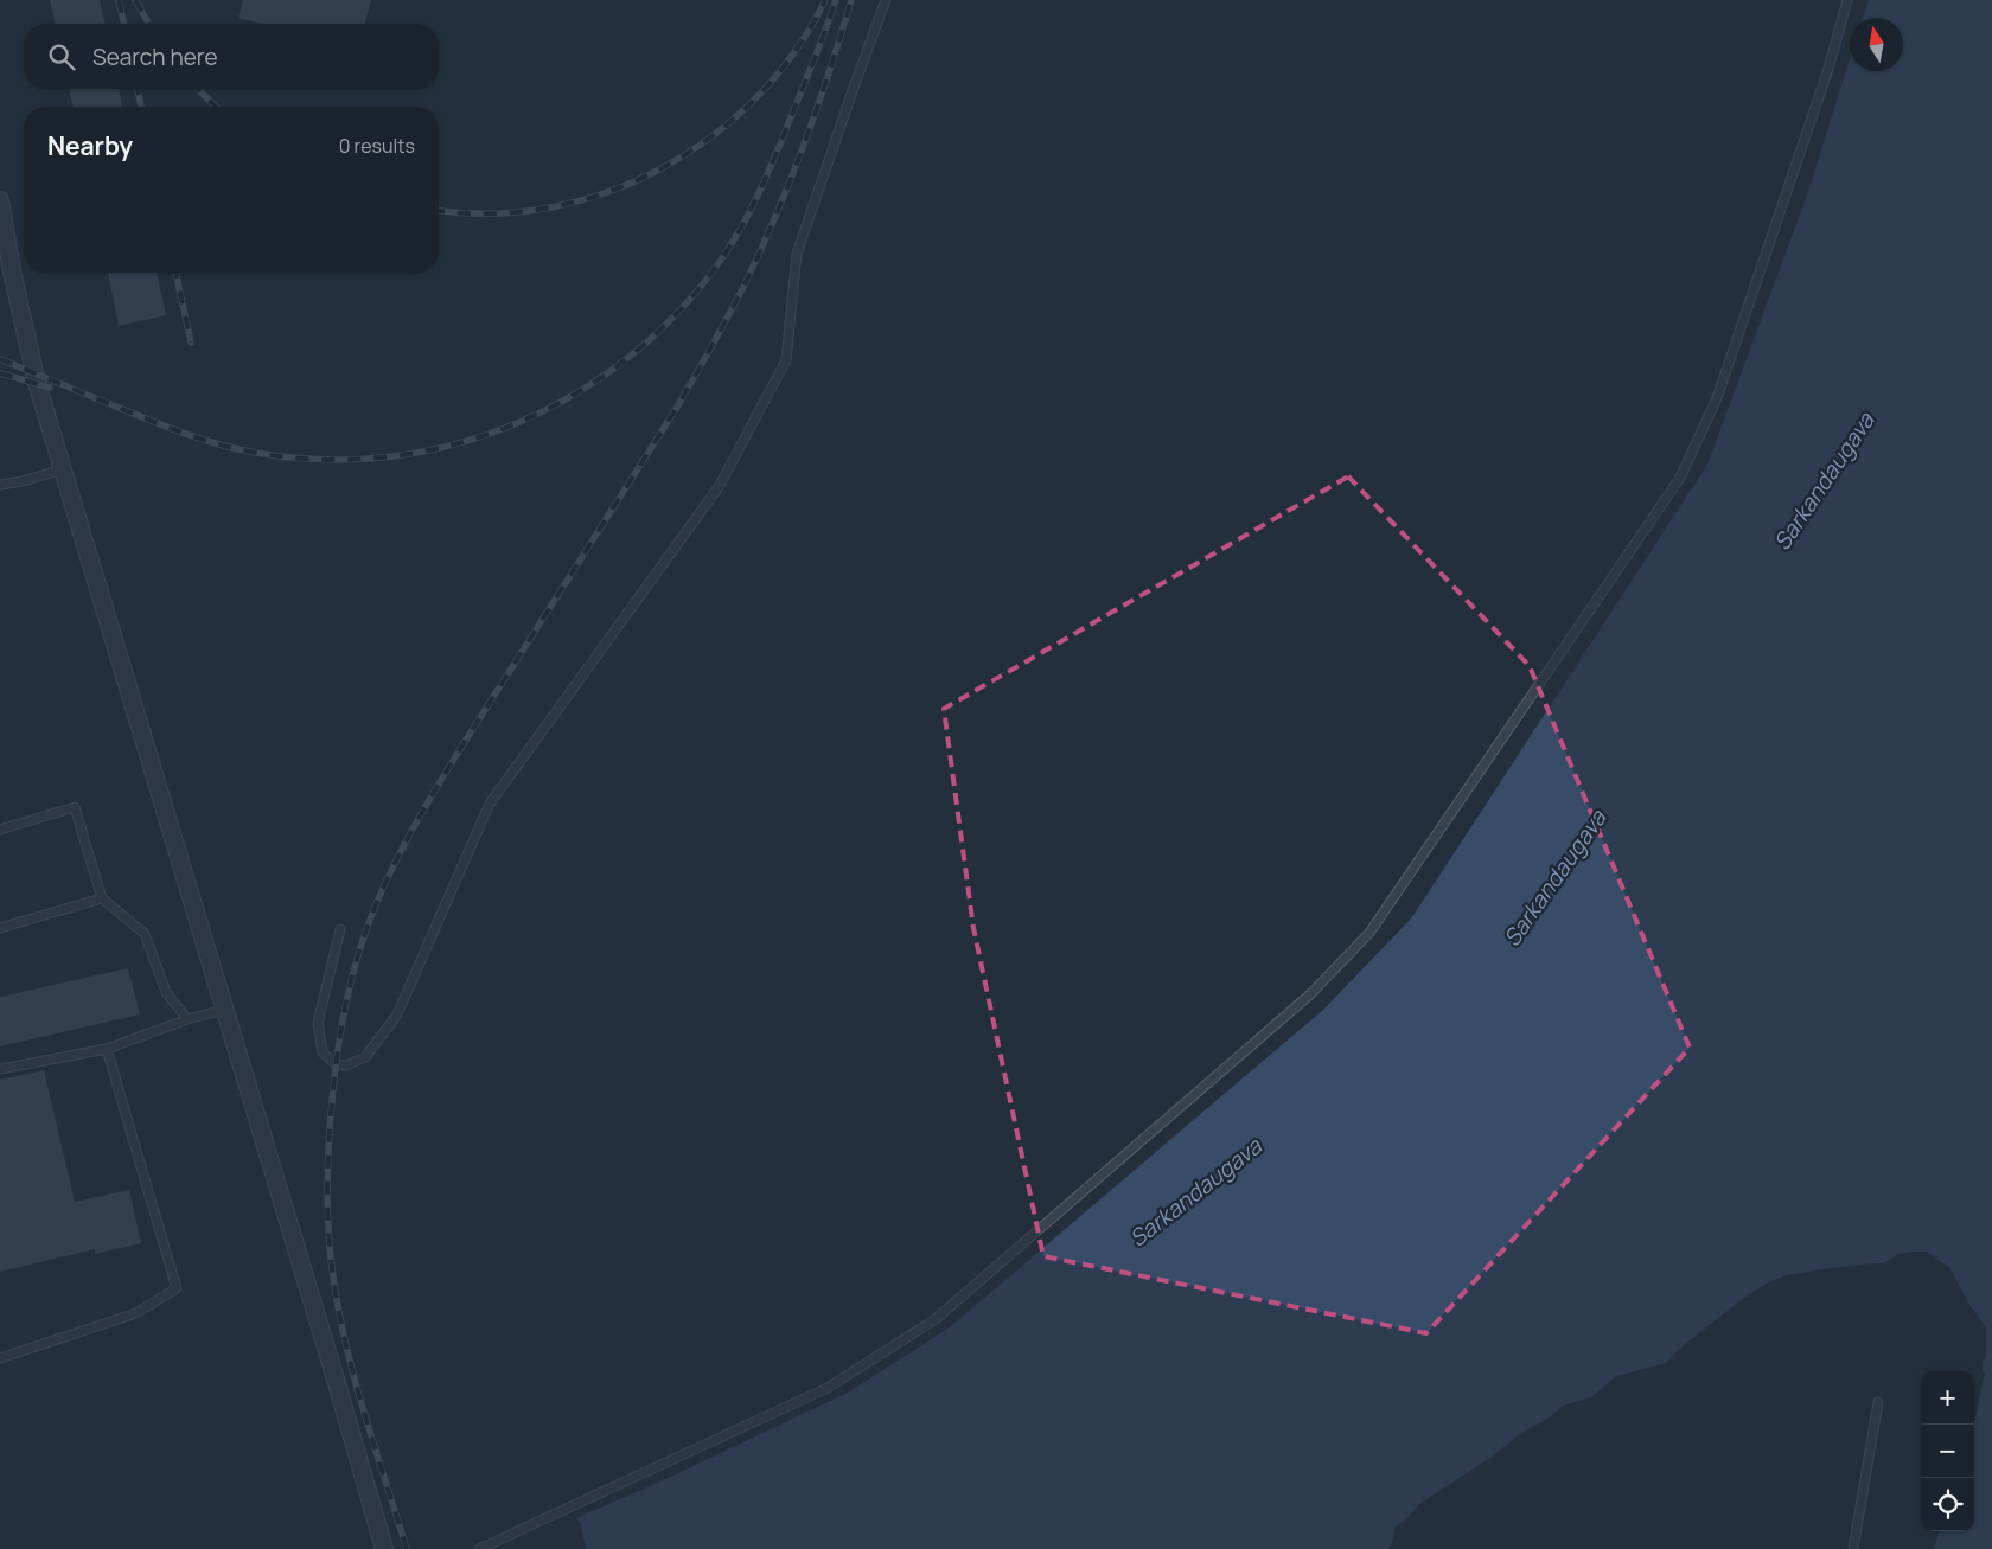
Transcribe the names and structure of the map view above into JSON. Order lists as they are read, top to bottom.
{
  "water": ["Sarkandaugava"],
  "north": "top",
  "page": {
    "search": "Search here",
    "heading": ["Nearby", "0 results"],
    "map_buttons": ["+", "−"]
  }
}
